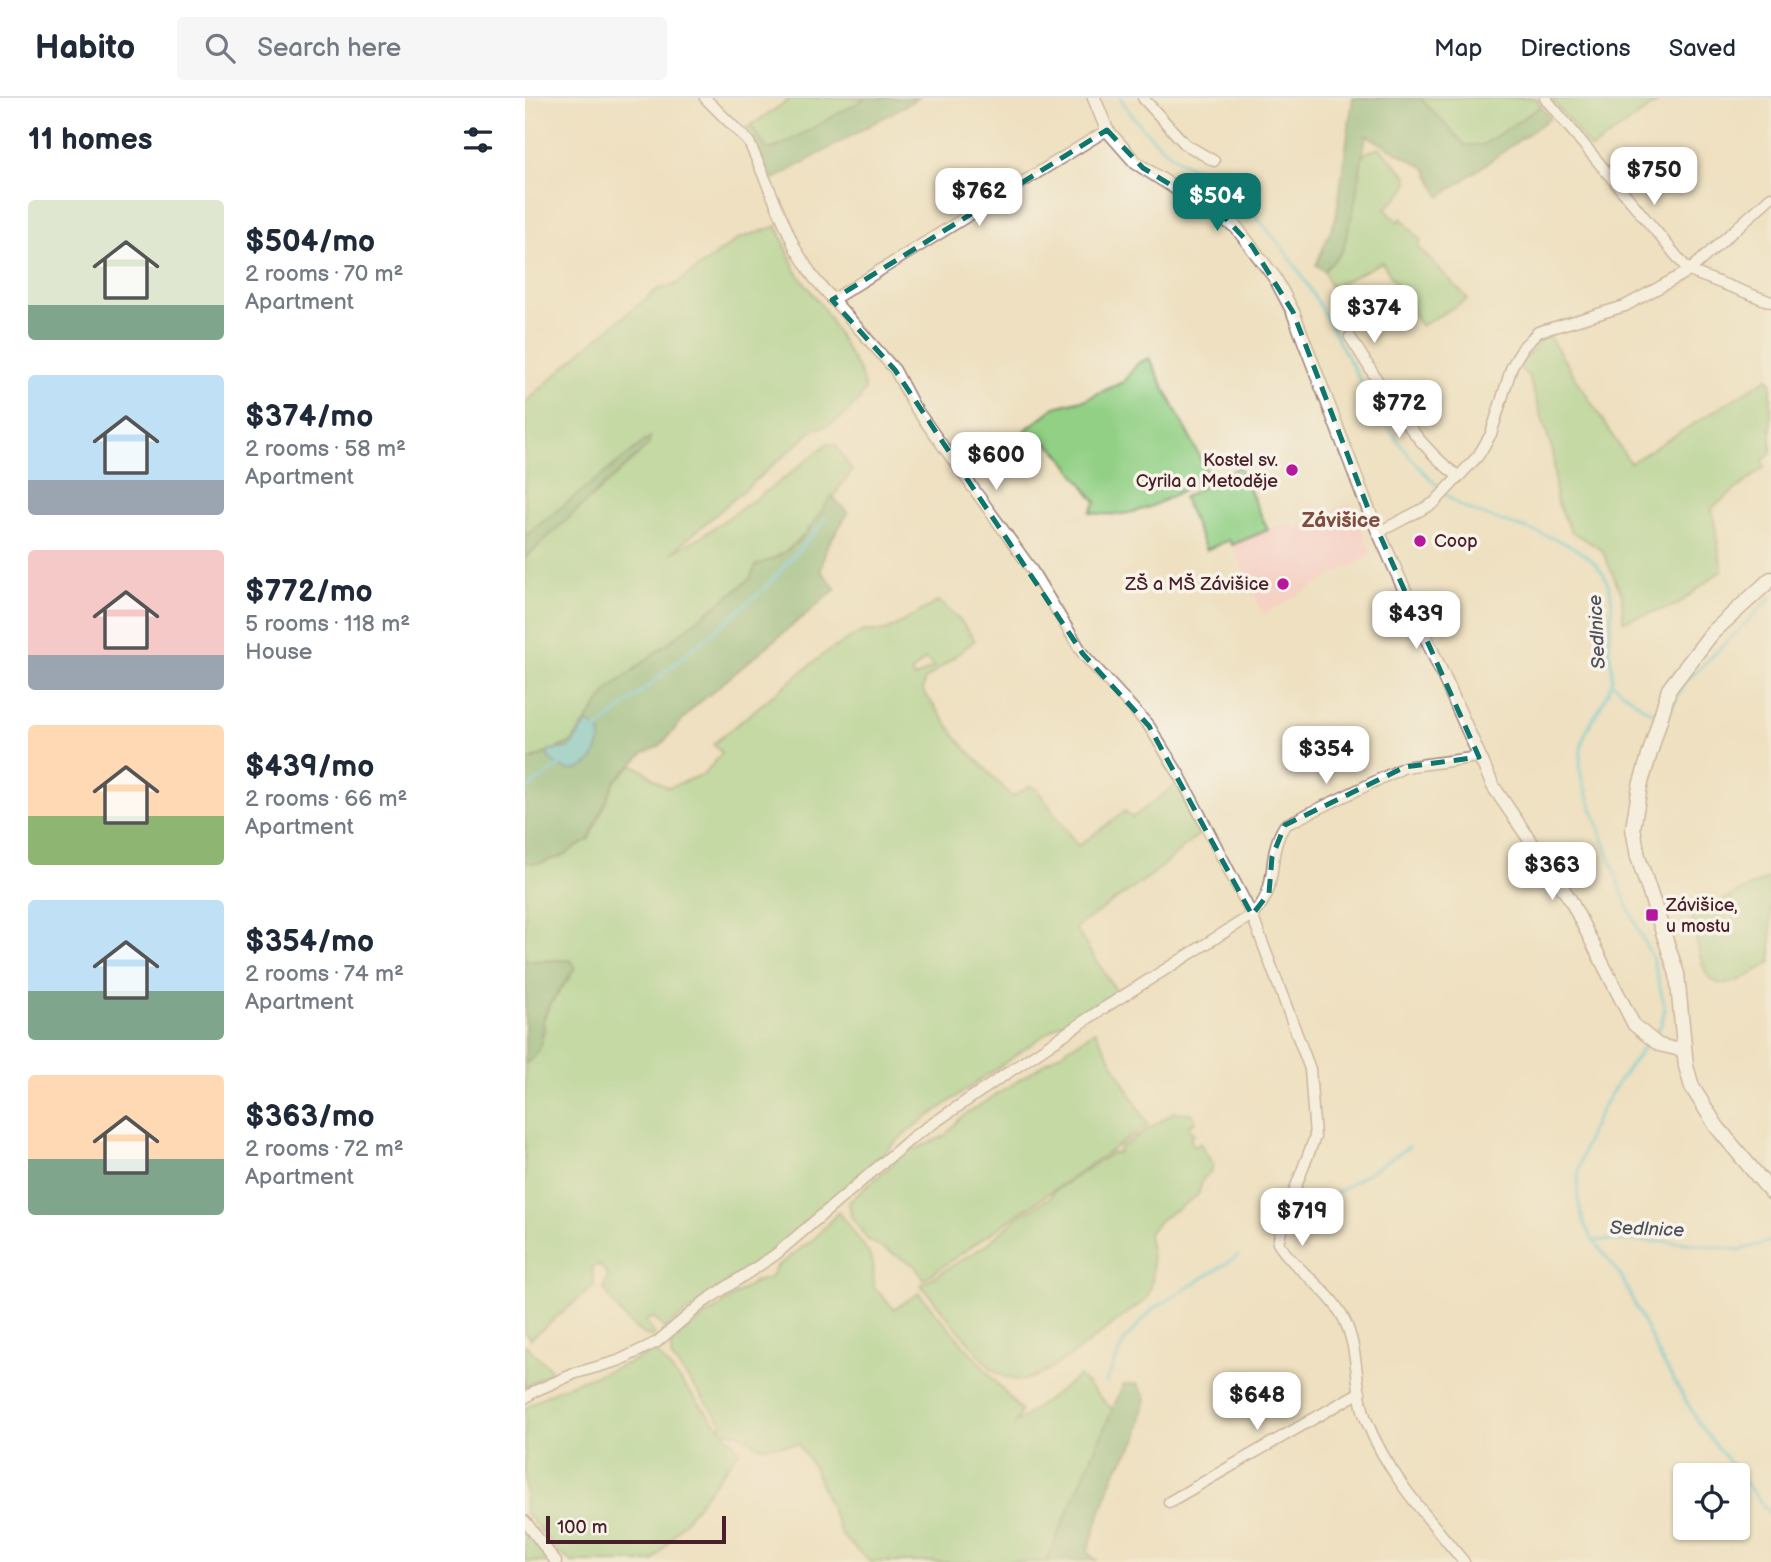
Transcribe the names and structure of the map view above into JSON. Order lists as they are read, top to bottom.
{
  "districts": ["Závišice"],
  "water": ["Sedlnice"],
  "places": {
    "other": ["Kostel sv. Cyrila a Metoděje", "Coop", "ZŠ a MŠ Závišice"],
    "transit": ["Závišice, u mostu"]
  },
  "scale_bar": "100 m",
  "page": {
    "header": "Habito",
    "search": "Search here",
    "nav": ["Map", "Directions", "Saved"],
    "heading": "11 homes",
    "price": [
      "$750",
      "$762",
      "$504",
      "$374",
      "$772",
      "$600",
      "$439",
      "$354",
      "$363",
      "$719",
      "$648"
    ],
    "list": [
      {
        "name": "$504/mo",
        "note": "2 rooms · 70 m² · Apartment"
      },
      {
        "name": "$374/mo",
        "note": "2 rooms · 58 m² · Apartment"
      },
      {
        "name": "$772/mo",
        "note": "5 rooms · 118 m² · House"
      },
      {
        "name": "$439/mo",
        "note": "2 rooms · 66 m² · Apartment"
      },
      {
        "name": "$354/mo",
        "note": "2 rooms · 74 m² · Apartment"
      },
      {
        "name": "$363/mo",
        "note": "2 rooms · 72 m² · Apartment"
      }
    ],
    "scale": "100 m"
  }
}
